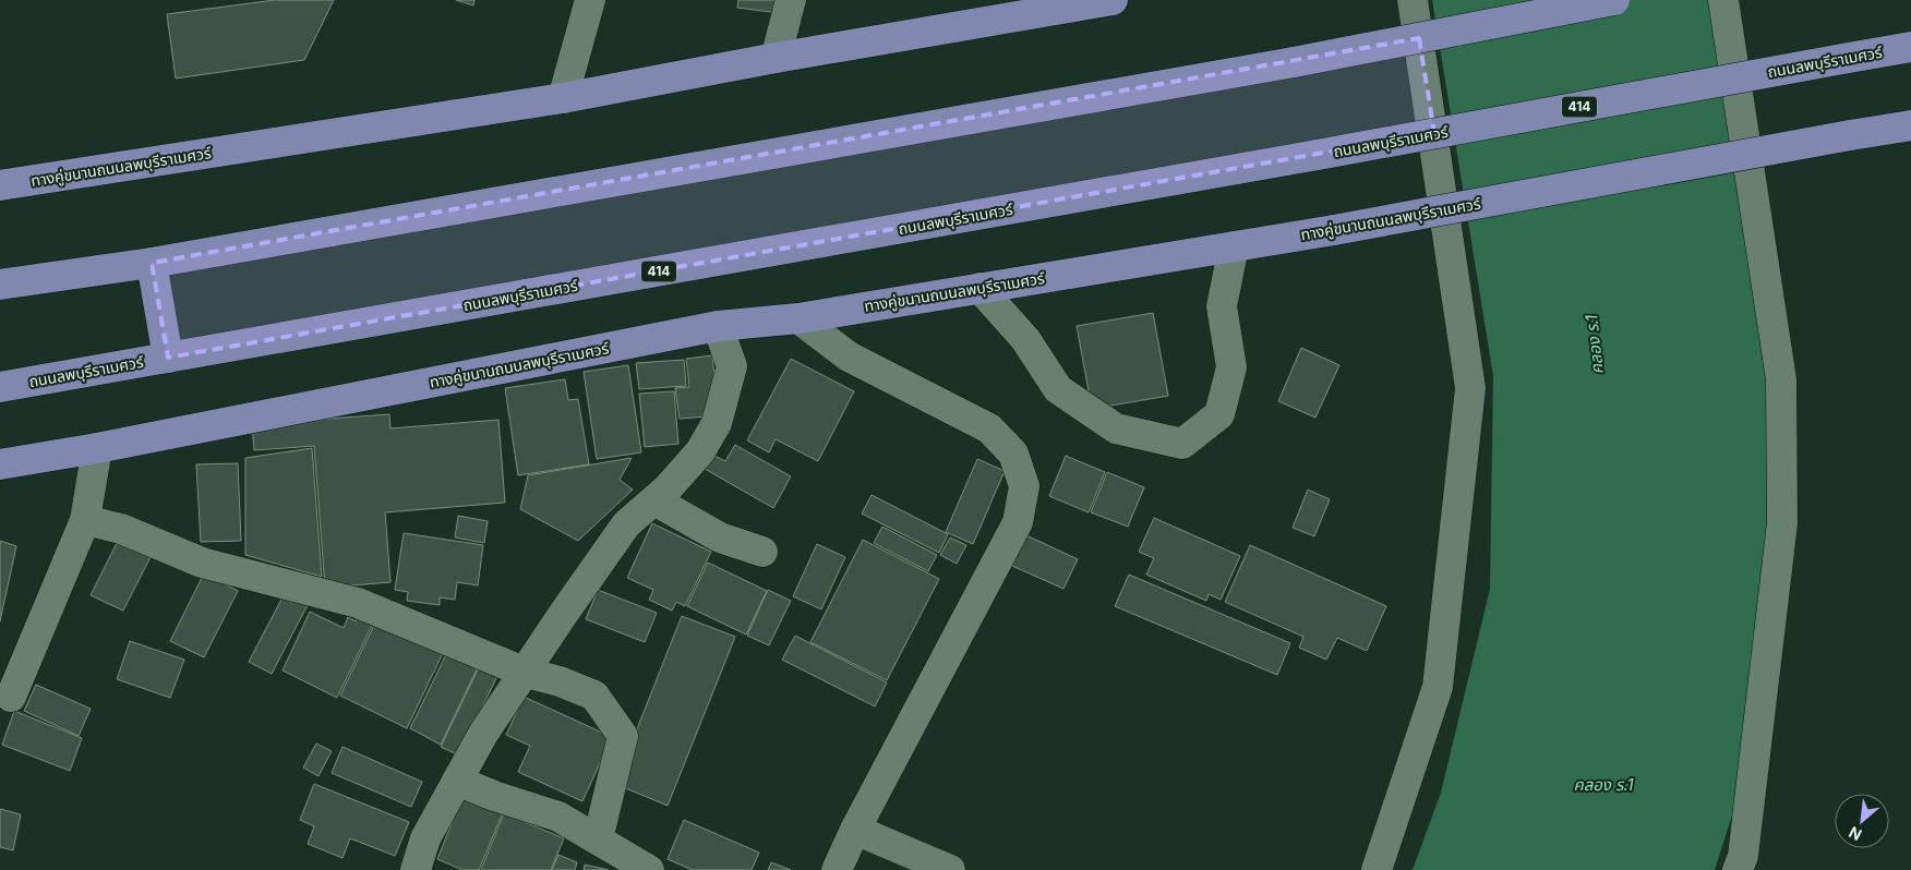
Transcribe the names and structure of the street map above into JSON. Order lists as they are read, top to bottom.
{
  "streets": {
    "main road": ["ถนนลพบุรีราเมศวร์", "414", "ทางคู่ขนานถนนลพบุรีราเมศวร์"]
  },
  "water": ["คลอง ร.1"],
  "north": "bottom left"
}
